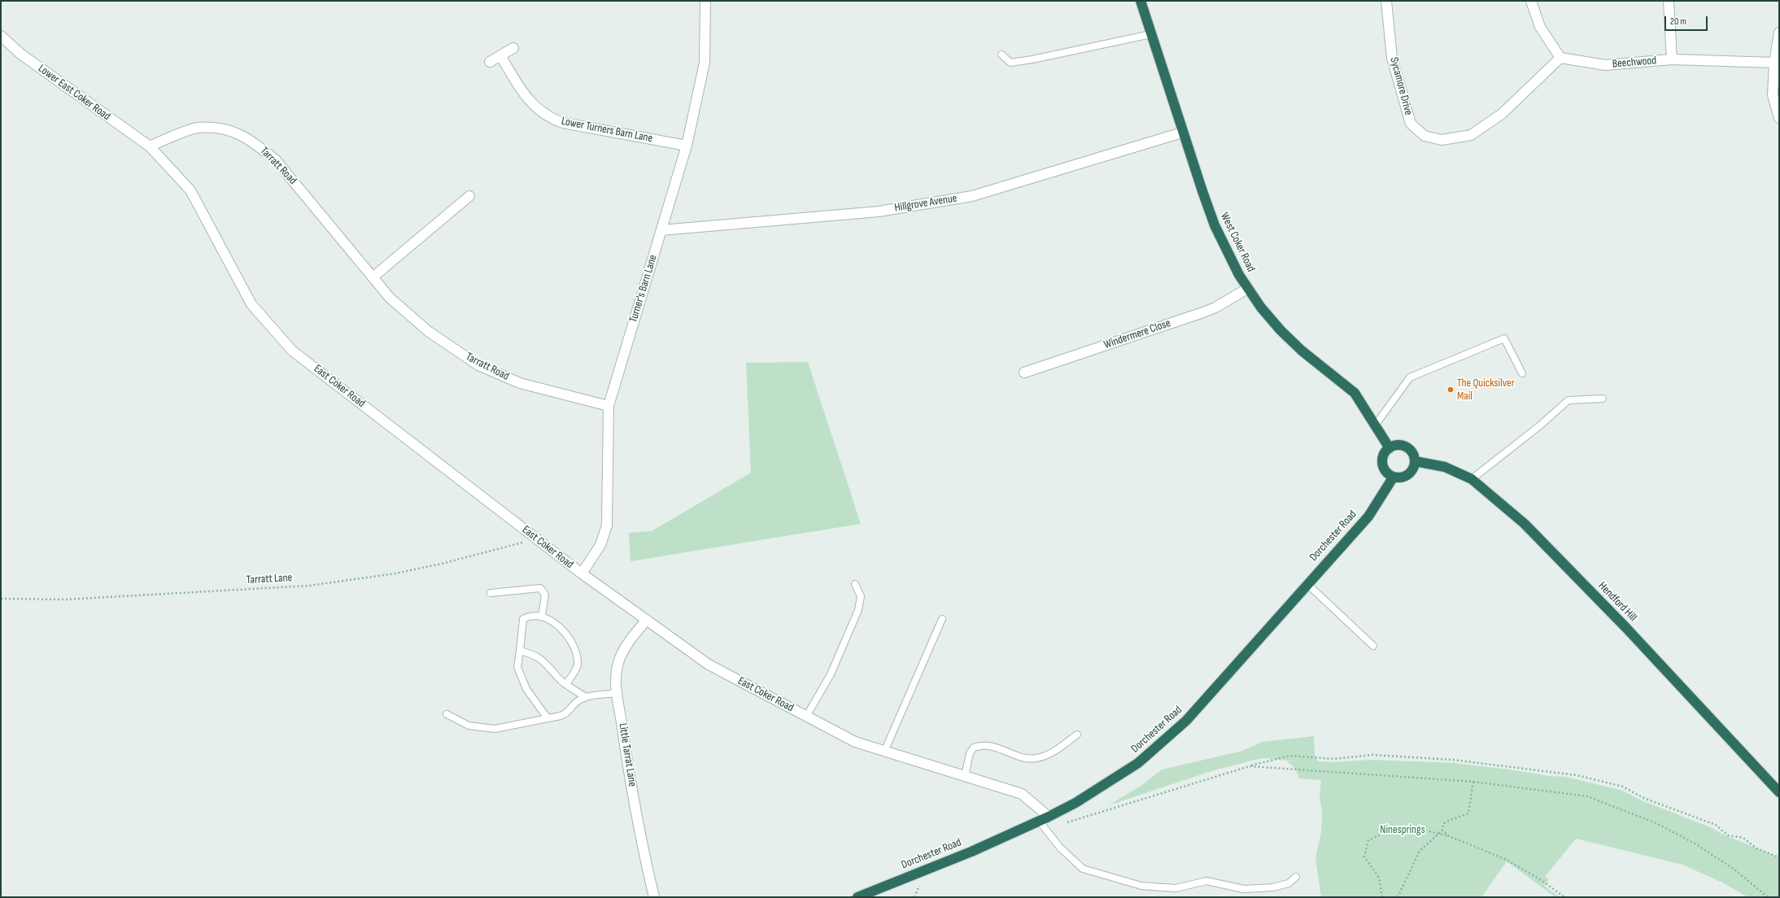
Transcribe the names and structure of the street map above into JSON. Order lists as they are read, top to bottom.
{
  "streets": {
    "highway": ["West Coker Road", "Dorchester Road", "Hendford Hill"],
    "street": [
      "Beechwood",
      "Sycamore Drive",
      "Lower East Coker Road",
      "Lower Turners Barn Lane",
      "Tarratt Road",
      "Hillgrove Avenue",
      "Turner's Barn Lane",
      "Windermere Close",
      "East Coker Road",
      "Little Tarrat Lane"
    ],
    "path": ["Tarratt Lane"]
  },
  "crossings": [
    ["Beechwood", "Sycamore Drive"],
    ["Lower East Coker Road", "Tarratt Road"],
    ["Lower East Coker Road", "East Coker Road"],
    ["Lower Turners Barn Lane", "Turner's Barn Lane"],
    ["Tarratt Road", "Turner's Barn Lane"],
    ["Tarratt Road", "East Coker Road"],
    ["Hillgrove Avenue", "West Coker Road"],
    ["Hillgrove Avenue", "Turner's Barn Lane"],
    ["West Coker Road", "Windermere Close"],
    ["West Coker Road", "Dorchester Road"],
    ["West Coker Road", "Hendford Hill"],
    ["Turner's Barn Lane", "East Coker Road"],
    ["East Coker Road", "Dorchester Road"],
    ["East Coker Road", "Tarratt Lane"],
    ["East Coker Road", "Little Tarrat Lane"],
    ["Dorchester Road", "Hendford Hill"]
  ],
  "parks": ["Ninesprings"],
  "places": ["The Quicksilver Mail"],
  "scale_bar": "20 m"
}
